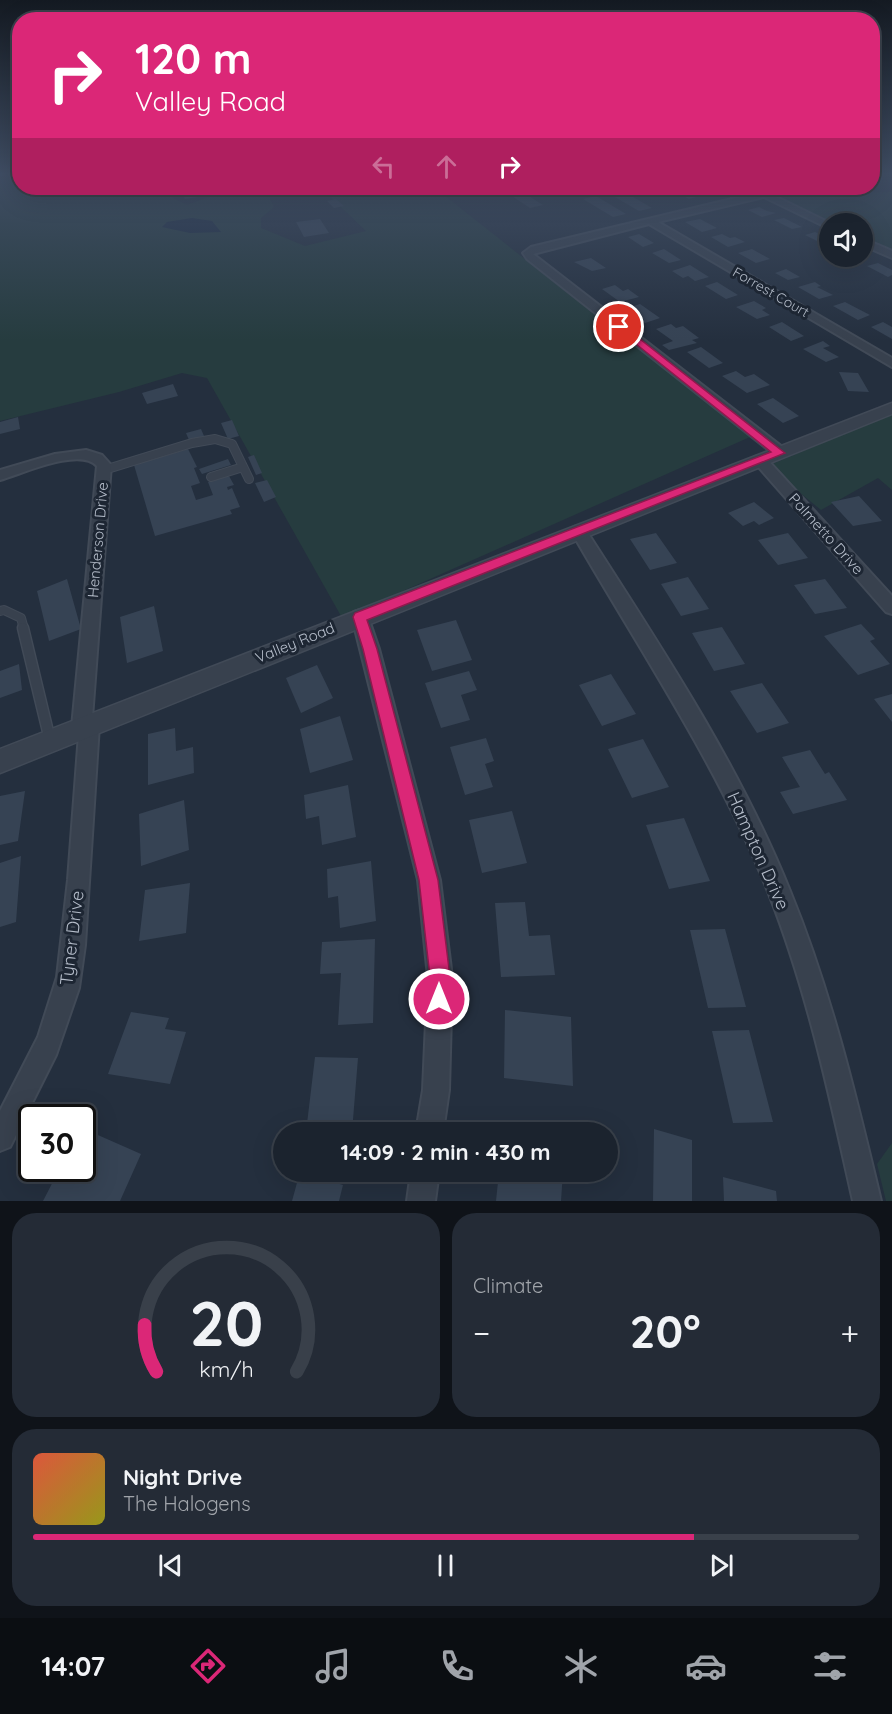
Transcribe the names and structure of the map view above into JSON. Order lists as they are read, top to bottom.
{
  "streets": {
    "street": [
      "Forrest Court",
      "Palmetto Drive",
      "Henderson Drive",
      "Valley Road",
      "Hampton Drive",
      "Tyner Drive"
    ]
  },
  "crossings": [
    ["Palmetto Drive", "Valley Road"],
    ["Henderson Drive", "Valley Road"],
    ["Henderson Drive", "Tyner Drive"],
    ["Valley Road", "Hampton Drive"],
    ["Valley Road", "Tyner Drive"]
  ],
  "page": {
    "turn": ["120 m", "Valley Road"],
    "limit": "30",
    "trip": "14:09 · 2 min · 430 m",
    "tile": "Climate",
    "heat": ["−", "20°", "+"],
    "song": ["Night Drive", "The Halogens"],
    "tabs": "14:07",
    "gauge": ["20", "km/h"]
  }
}
